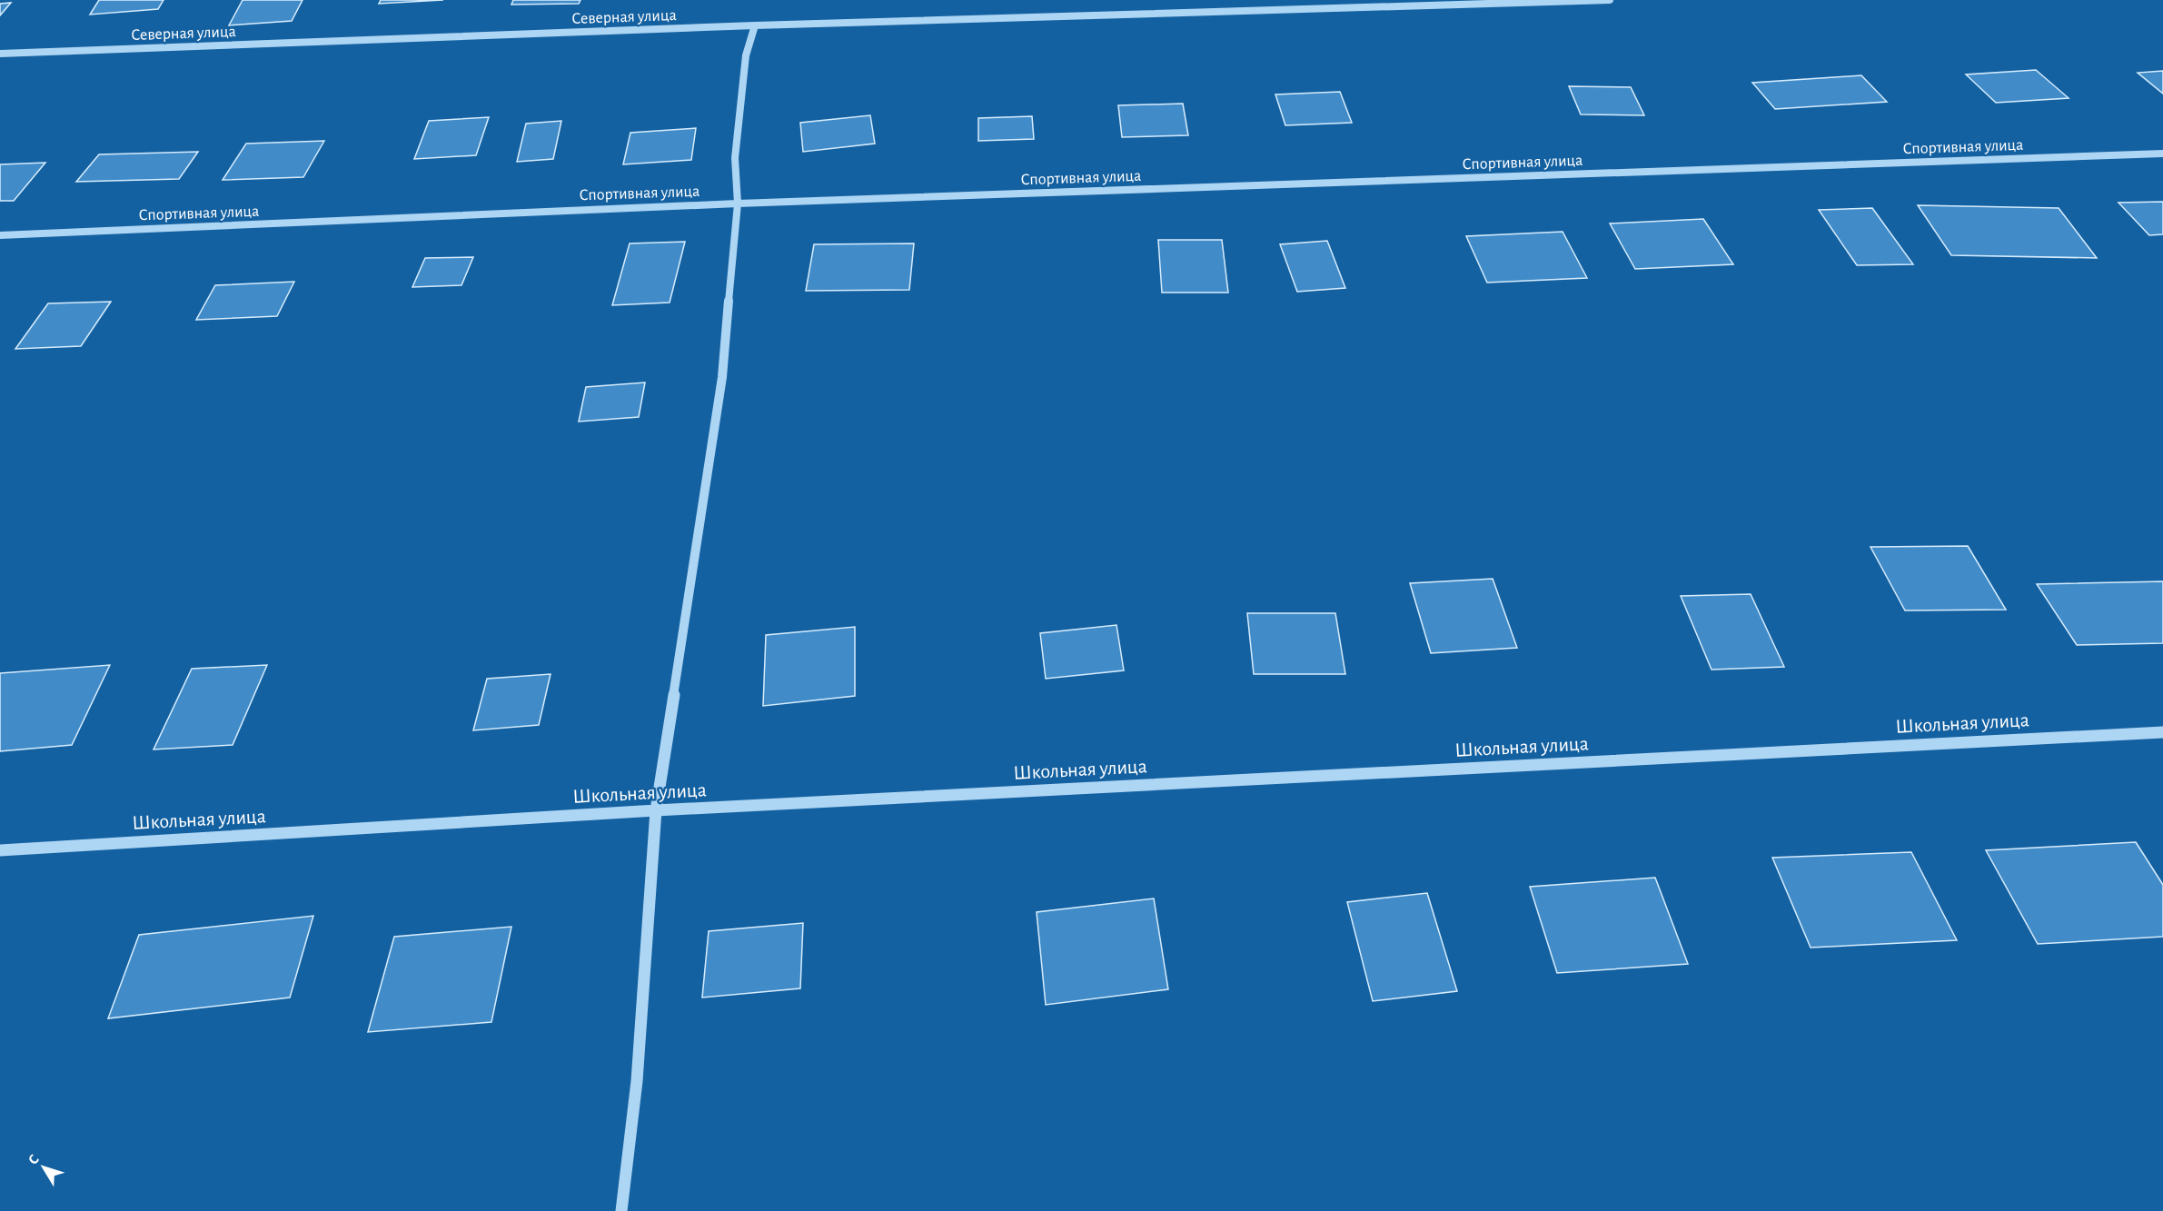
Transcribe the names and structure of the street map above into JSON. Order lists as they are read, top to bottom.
{
  "streets": {
    "street": ["Северная улица", "Спортивная улица", "Школьная улица"]
  },
  "north": "top left"
}
